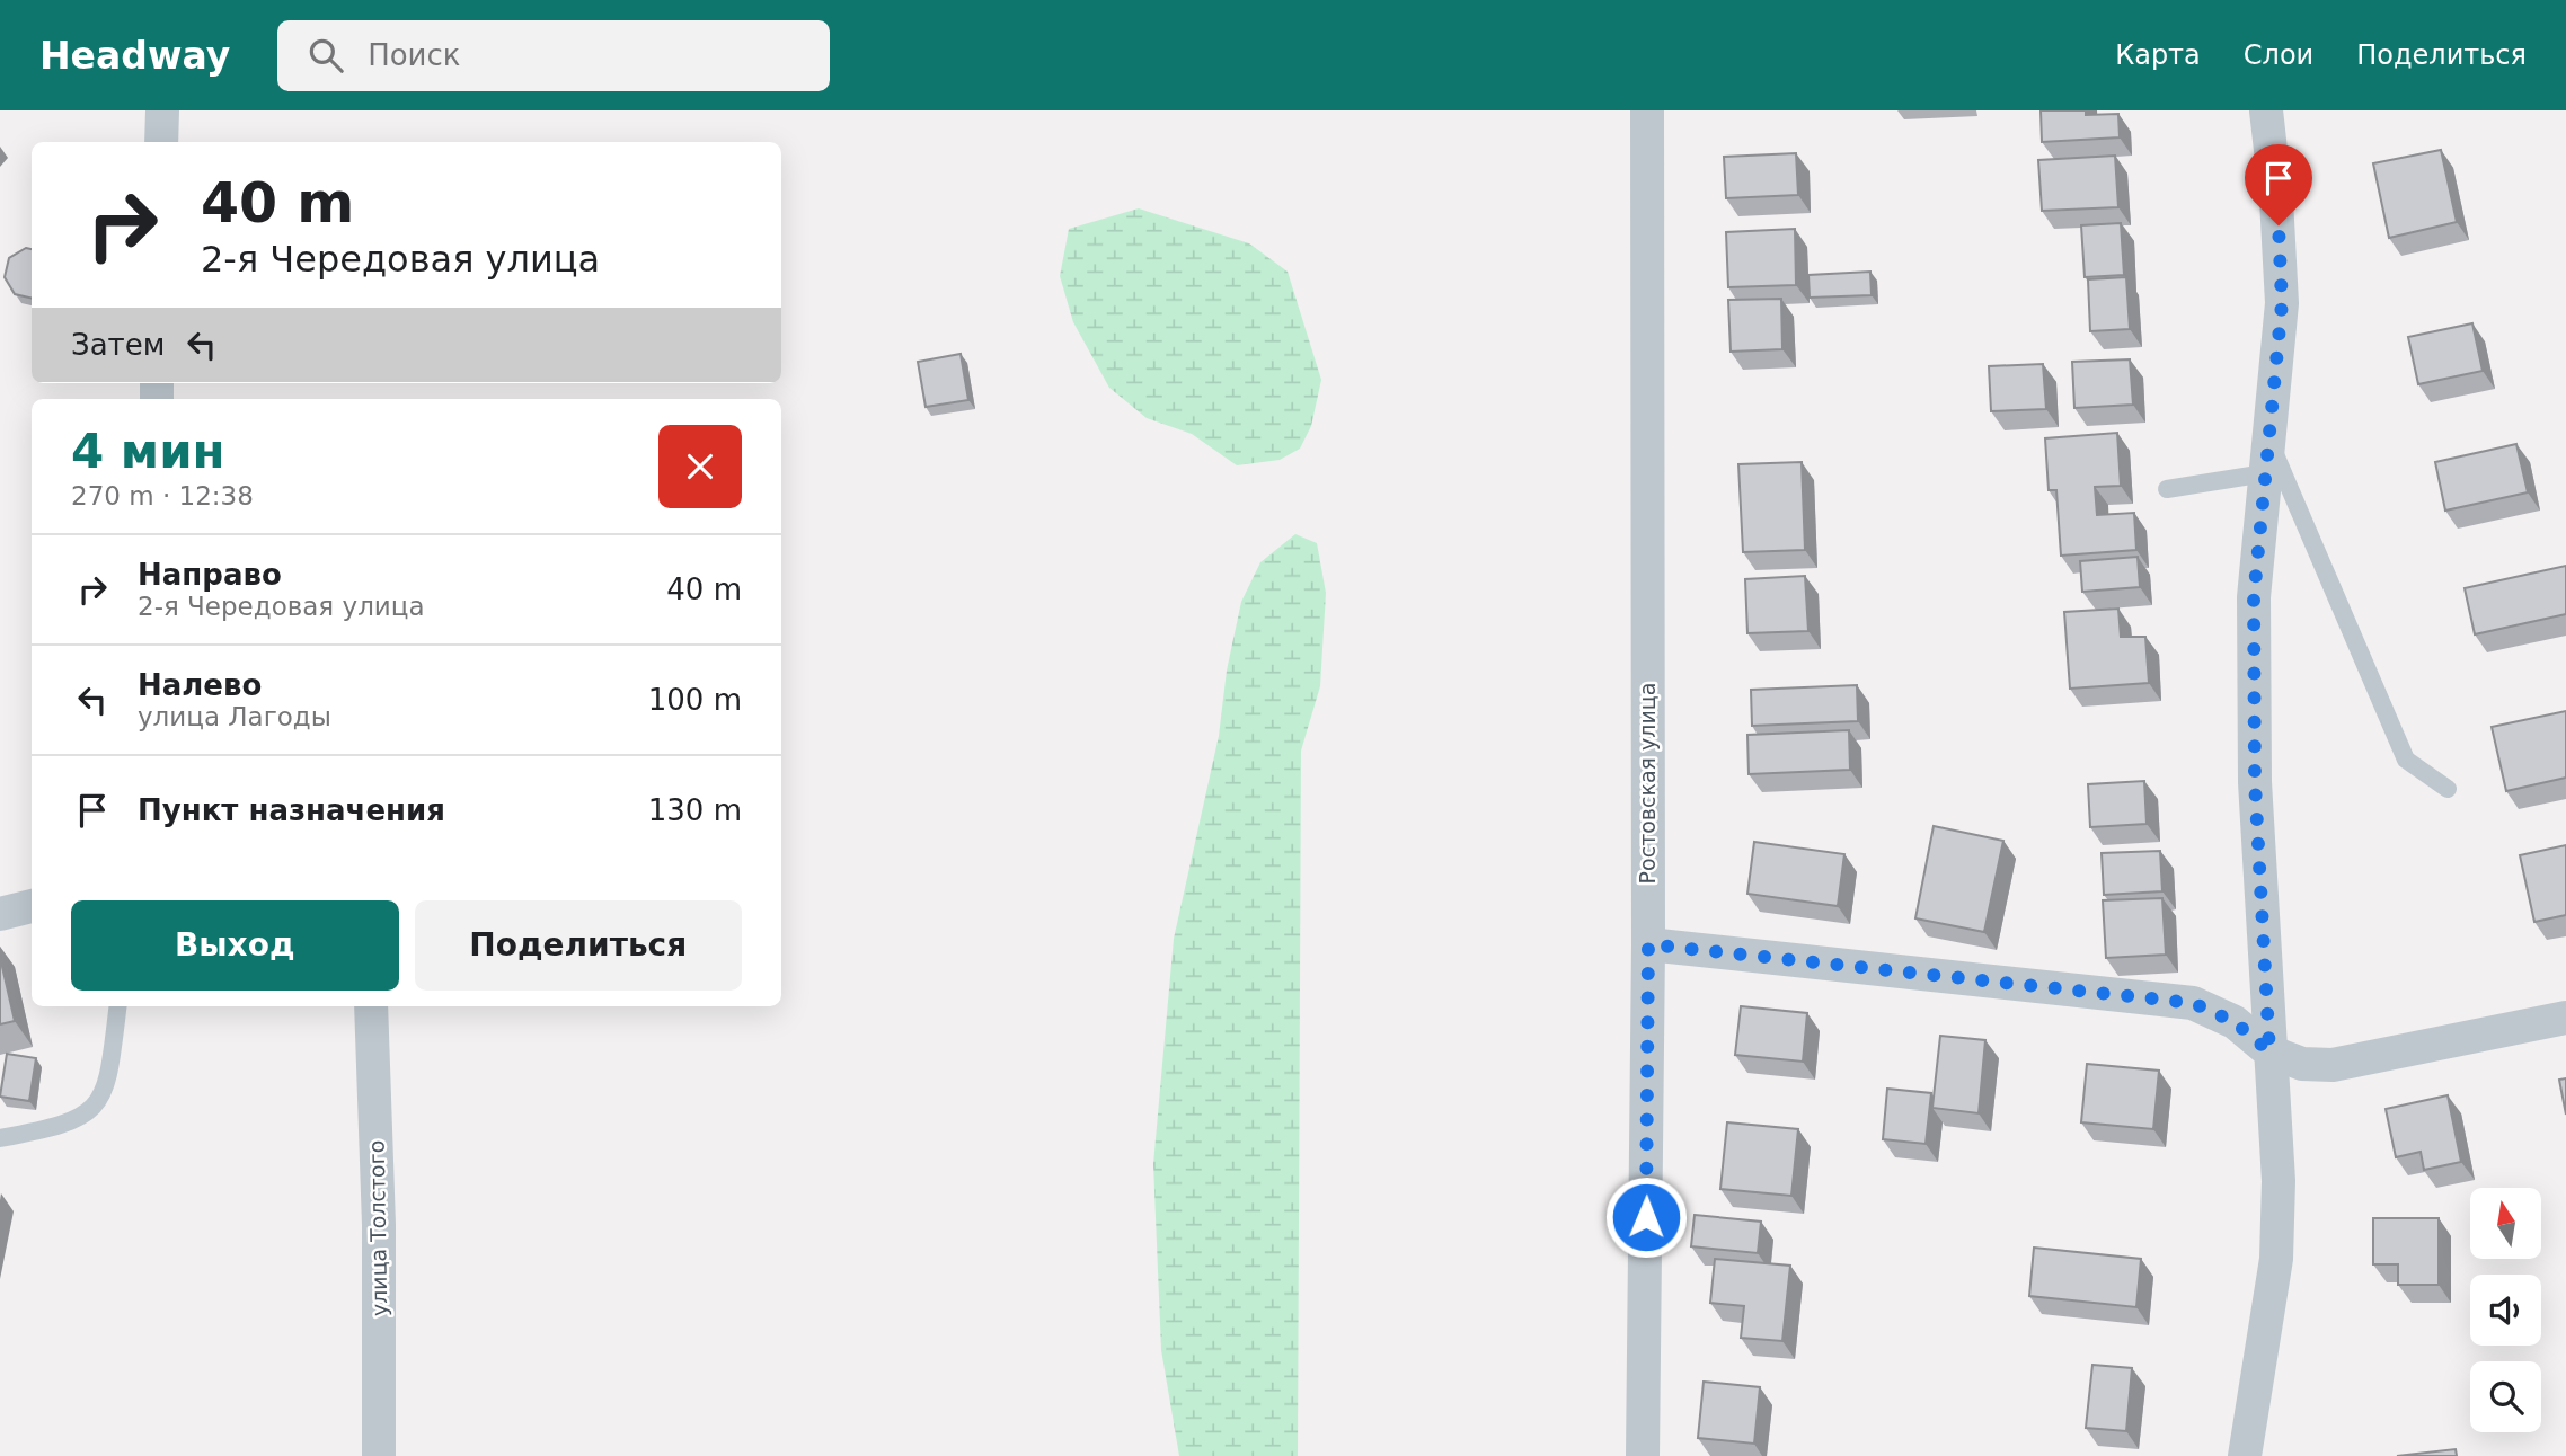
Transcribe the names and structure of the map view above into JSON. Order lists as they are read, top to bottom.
{
  "streets": {
    "street": ["Ростовская улица", "улица Толстого"]
  },
  "north": "top",
  "page": {
    "header": "Headway",
    "search": "Поиск",
    "nav": ["Карта", "Слои", "Поделиться"],
    "turn": ["40 m", "2-я Чередовая улица"],
    "then": "Затем",
    "heading": ["4 мин", "270 m · 12:38"],
    "list": [
      {
        "name": "Направо",
        "note": "2-я Чередовая улица",
        "value": "40 m"
      },
      {
        "name": "Налево",
        "note": "улица Лагоды",
        "value": "100 m"
      },
      {
        "name": "Пункт назначения",
        "value": "130 m"
      }
    ],
    "buttons": ["Выход", "Поделиться"]
  }
}
